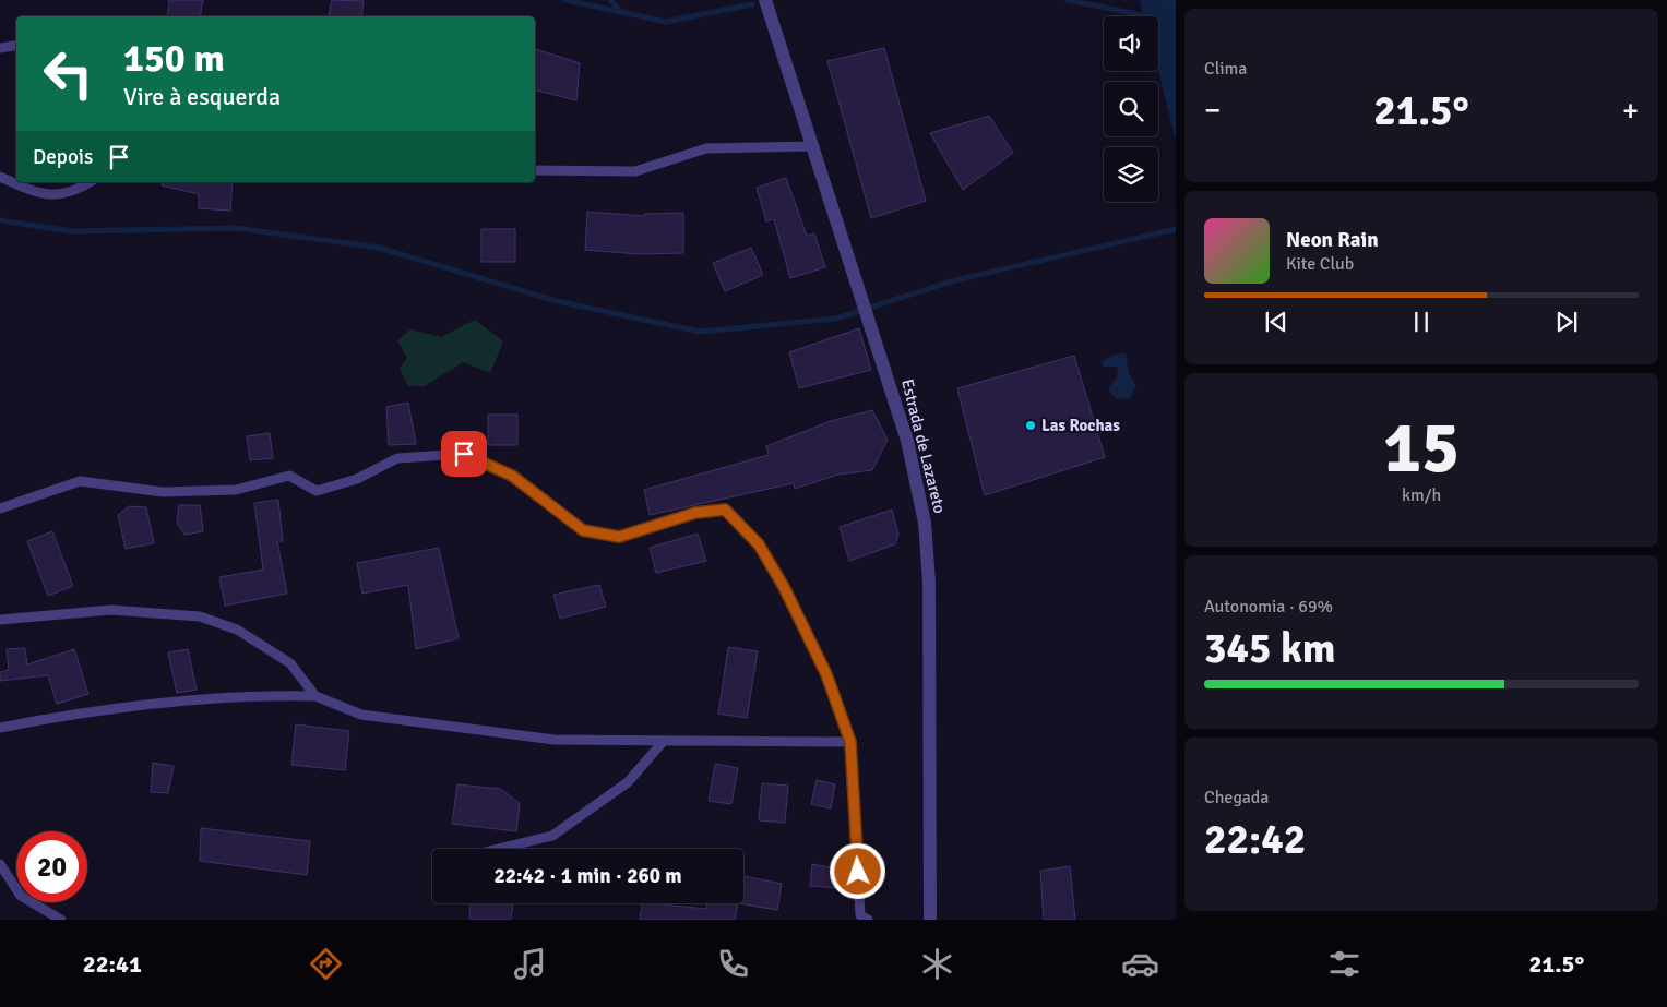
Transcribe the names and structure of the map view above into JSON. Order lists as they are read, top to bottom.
{
  "streets": {
    "street": ["Estrada de Lazareto"]
  },
  "places": ["Las Rochas"],
  "page": {
    "tile": [
      "Clima",
      ["15", "km/h"],
      ["Autonomia · 69%", "345 km"],
      ["Chegada", "22:42"]
    ],
    "turn": ["150 m", "Vire à esquerda"],
    "heat": ["−", "21.5°", "+"],
    "then": "Depois",
    "song": ["Neon Rain", "Kite Club"],
    "limit": "20",
    "trip": "22:42 · 1 min · 260 m",
    "tabs": ["22:41", "21.5°"]
  }
}
